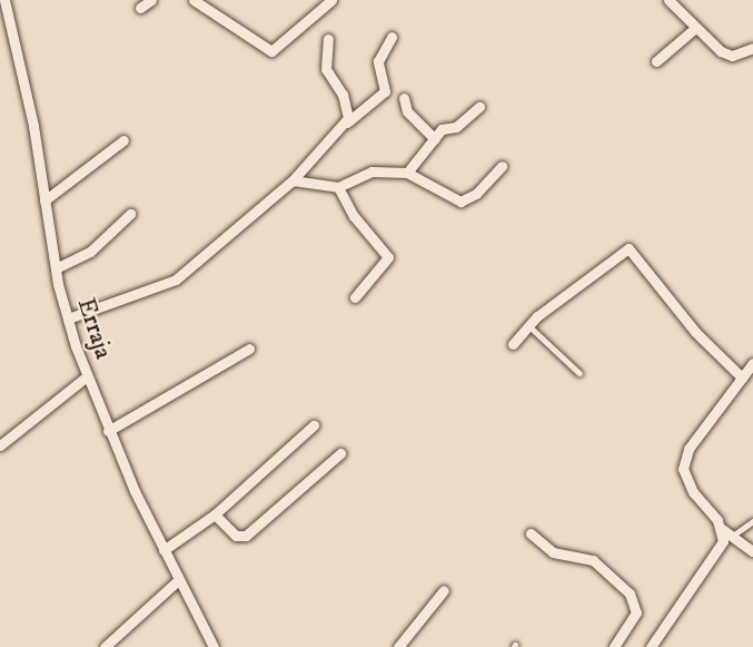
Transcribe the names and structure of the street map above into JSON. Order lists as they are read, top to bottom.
{
  "streets": {
    "street": ["Erraja"]
  }
}
